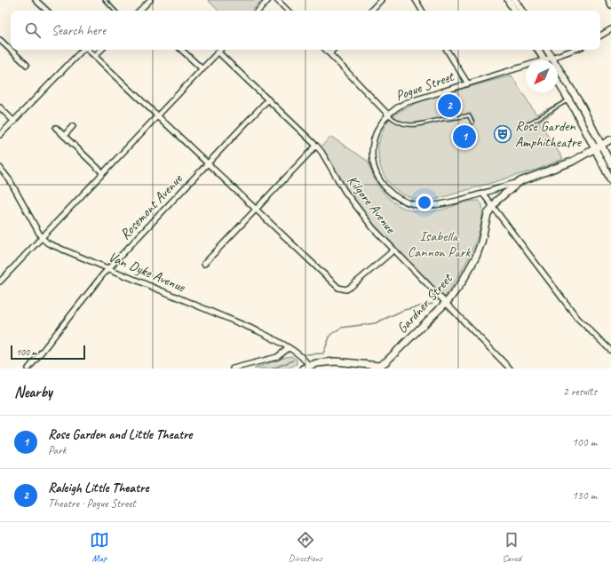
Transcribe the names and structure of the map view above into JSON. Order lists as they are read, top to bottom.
{
  "streets": {
    "street": [
      "Pogue Street",
      "Kilgore Avenue",
      "Rosemont Avenue",
      "Van Dyke Avenue",
      "Gardner Street"
    ]
  },
  "crossings": [
    ["Pogue Street", "Gardner Street"],
    ["Kilgore Avenue", "Rosemont Avenue"],
    ["Kilgore Avenue", "Gardner Street"],
    ["Rosemont Avenue", "Van Dyke Avenue"],
    ["Van Dyke Avenue", "Gardner Street"]
  ],
  "parks": ["Isabella Cannon Park"],
  "places": {
    "theatre": ["Rose Garden Amphitheatre"]
  },
  "scale_bar": "100 m",
  "north": "bottom left",
  "page": {
    "search": "Search here",
    "pins": ["2", "1"],
    "scale": "100 m",
    "heading": ["Nearby", "2 results"],
    "list": [
      {
        "mark": "1",
        "name": "Rose Garden and Little Theatre",
        "note": "Park",
        "value": "100 m"
      },
      {
        "mark": "2",
        "name": "Raleigh Little Theatre",
        "note": "Theatre · Pogue Street",
        "value": "130 m"
      }
    ],
    "nav": ["Map", "Directions", "Saved"]
  }
}
